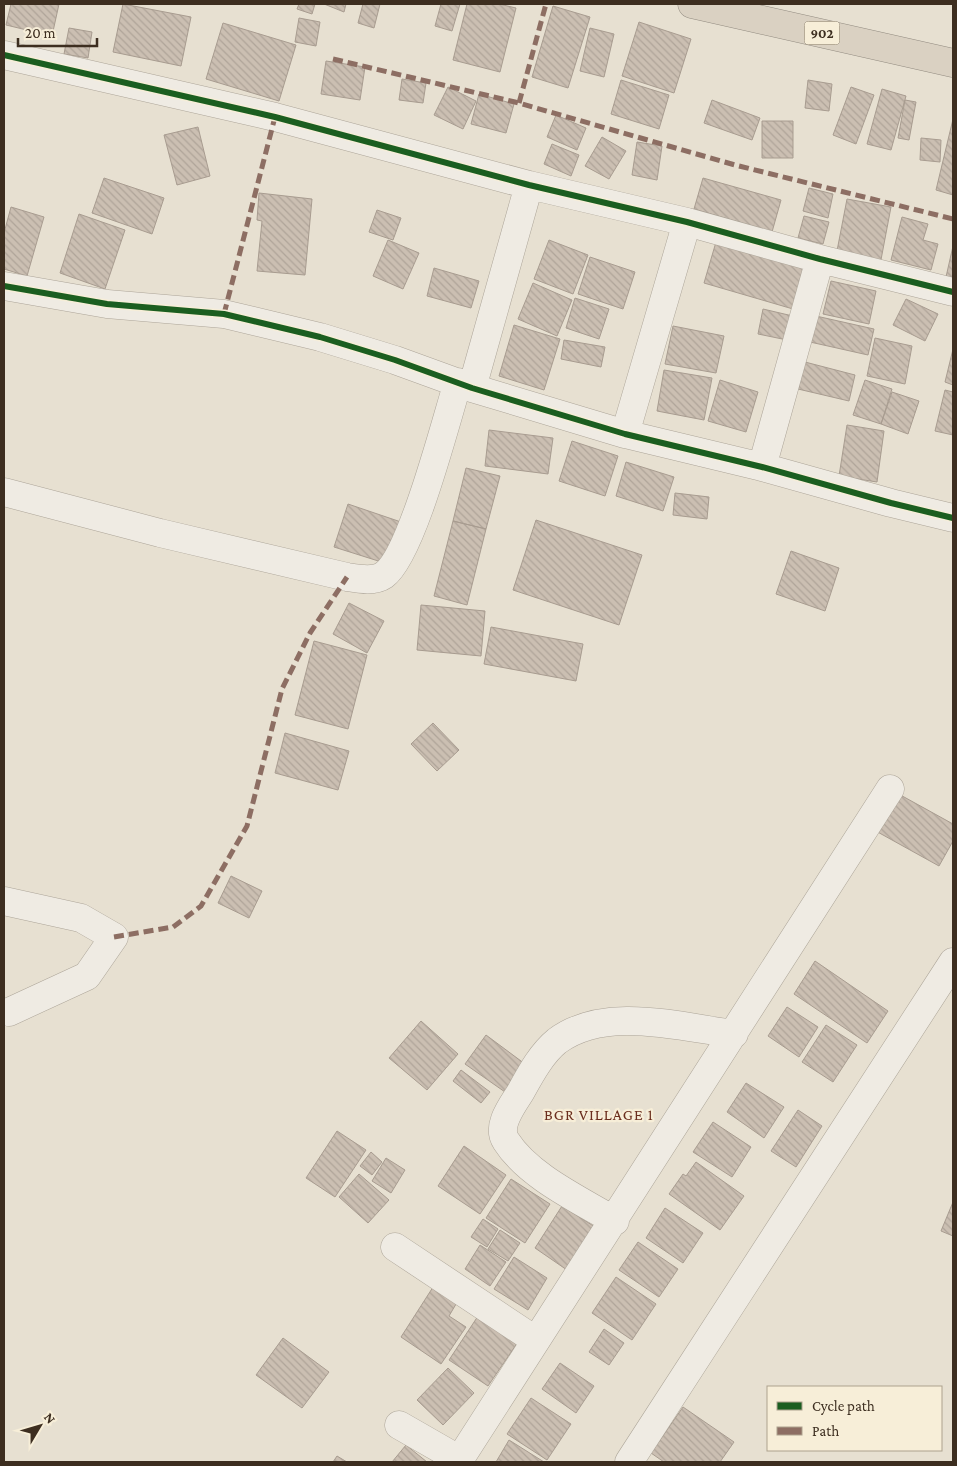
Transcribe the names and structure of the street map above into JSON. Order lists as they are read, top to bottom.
{
  "streets": {
    "highway": ["902"]
  },
  "districts": ["BGR VILLAGE 1"],
  "legend": ["Cycle path", "Path"],
  "scale_bar": "20 m",
  "north": "top right"
}
